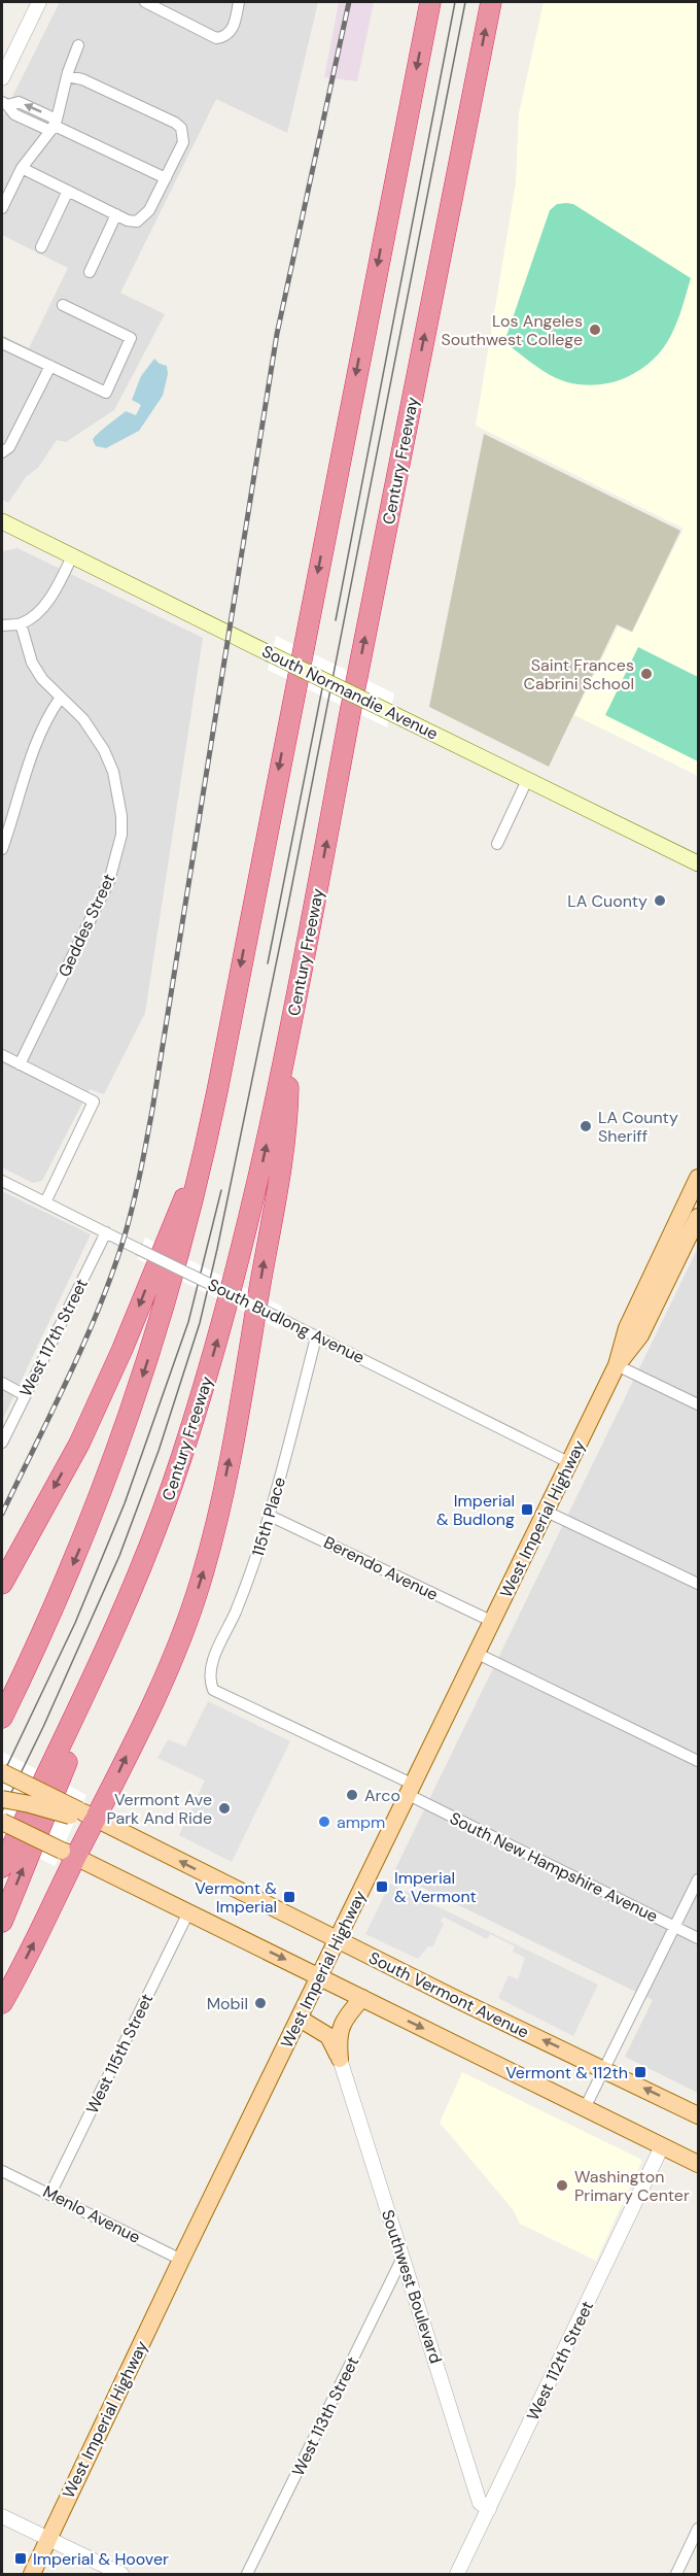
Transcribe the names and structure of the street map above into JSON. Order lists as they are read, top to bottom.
{
  "streets": {
    "highway": ["Century Freeway"],
    "main road": ["South Normandie Avenue", "West Imperial Highway", "South Vermont Avenue"],
    "street": [
      "Geddes Street",
      "South Budlong Avenue",
      "West 117th Street",
      "115th Place",
      "Berendo Avenue",
      "South New Hampshire Avenue",
      "West 115th Street",
      "Menlo Avenue",
      "Southwest Boulevard",
      "West 112th Street",
      "West 113th Street"
    ]
  },
  "crossings": [
    ["South Budlong Avenue", "West 117th Street"],
    ["South Budlong Avenue", "115th Place"],
    ["South Budlong Avenue", "West Imperial Highway"],
    ["115th Place", "Berendo Avenue"],
    ["115th Place", "South New Hampshire Avenue"],
    ["West Imperial Highway", "Berendo Avenue"],
    ["West Imperial Highway", "South New Hampshire Avenue"],
    ["West Imperial Highway", "South Vermont Avenue"],
    ["West Imperial Highway", "Menlo Avenue"],
    ["West 115th Street", "Menlo Avenue"],
    ["Southwest Boulevard", "West 112th Street"],
    ["Southwest Boulevard", "West 113th Street"]
  ],
  "places": {
    "other": [
      "Los Angeles Southwest College",
      "Saint Frances Cabrini School",
      "LA Cuonty",
      "LA County Sheriff",
      "Arco",
      "Vermont Ave Park And Ride",
      "ampm",
      "Mobil",
      "Washington Primary Center"
    ],
    "transit": [
      "Imperial & Budlong",
      "Imperial & Vermont",
      "Vermont & Imperial",
      "Vermont & 112th",
      "Imperial & Hoover"
    ]
  }
}
